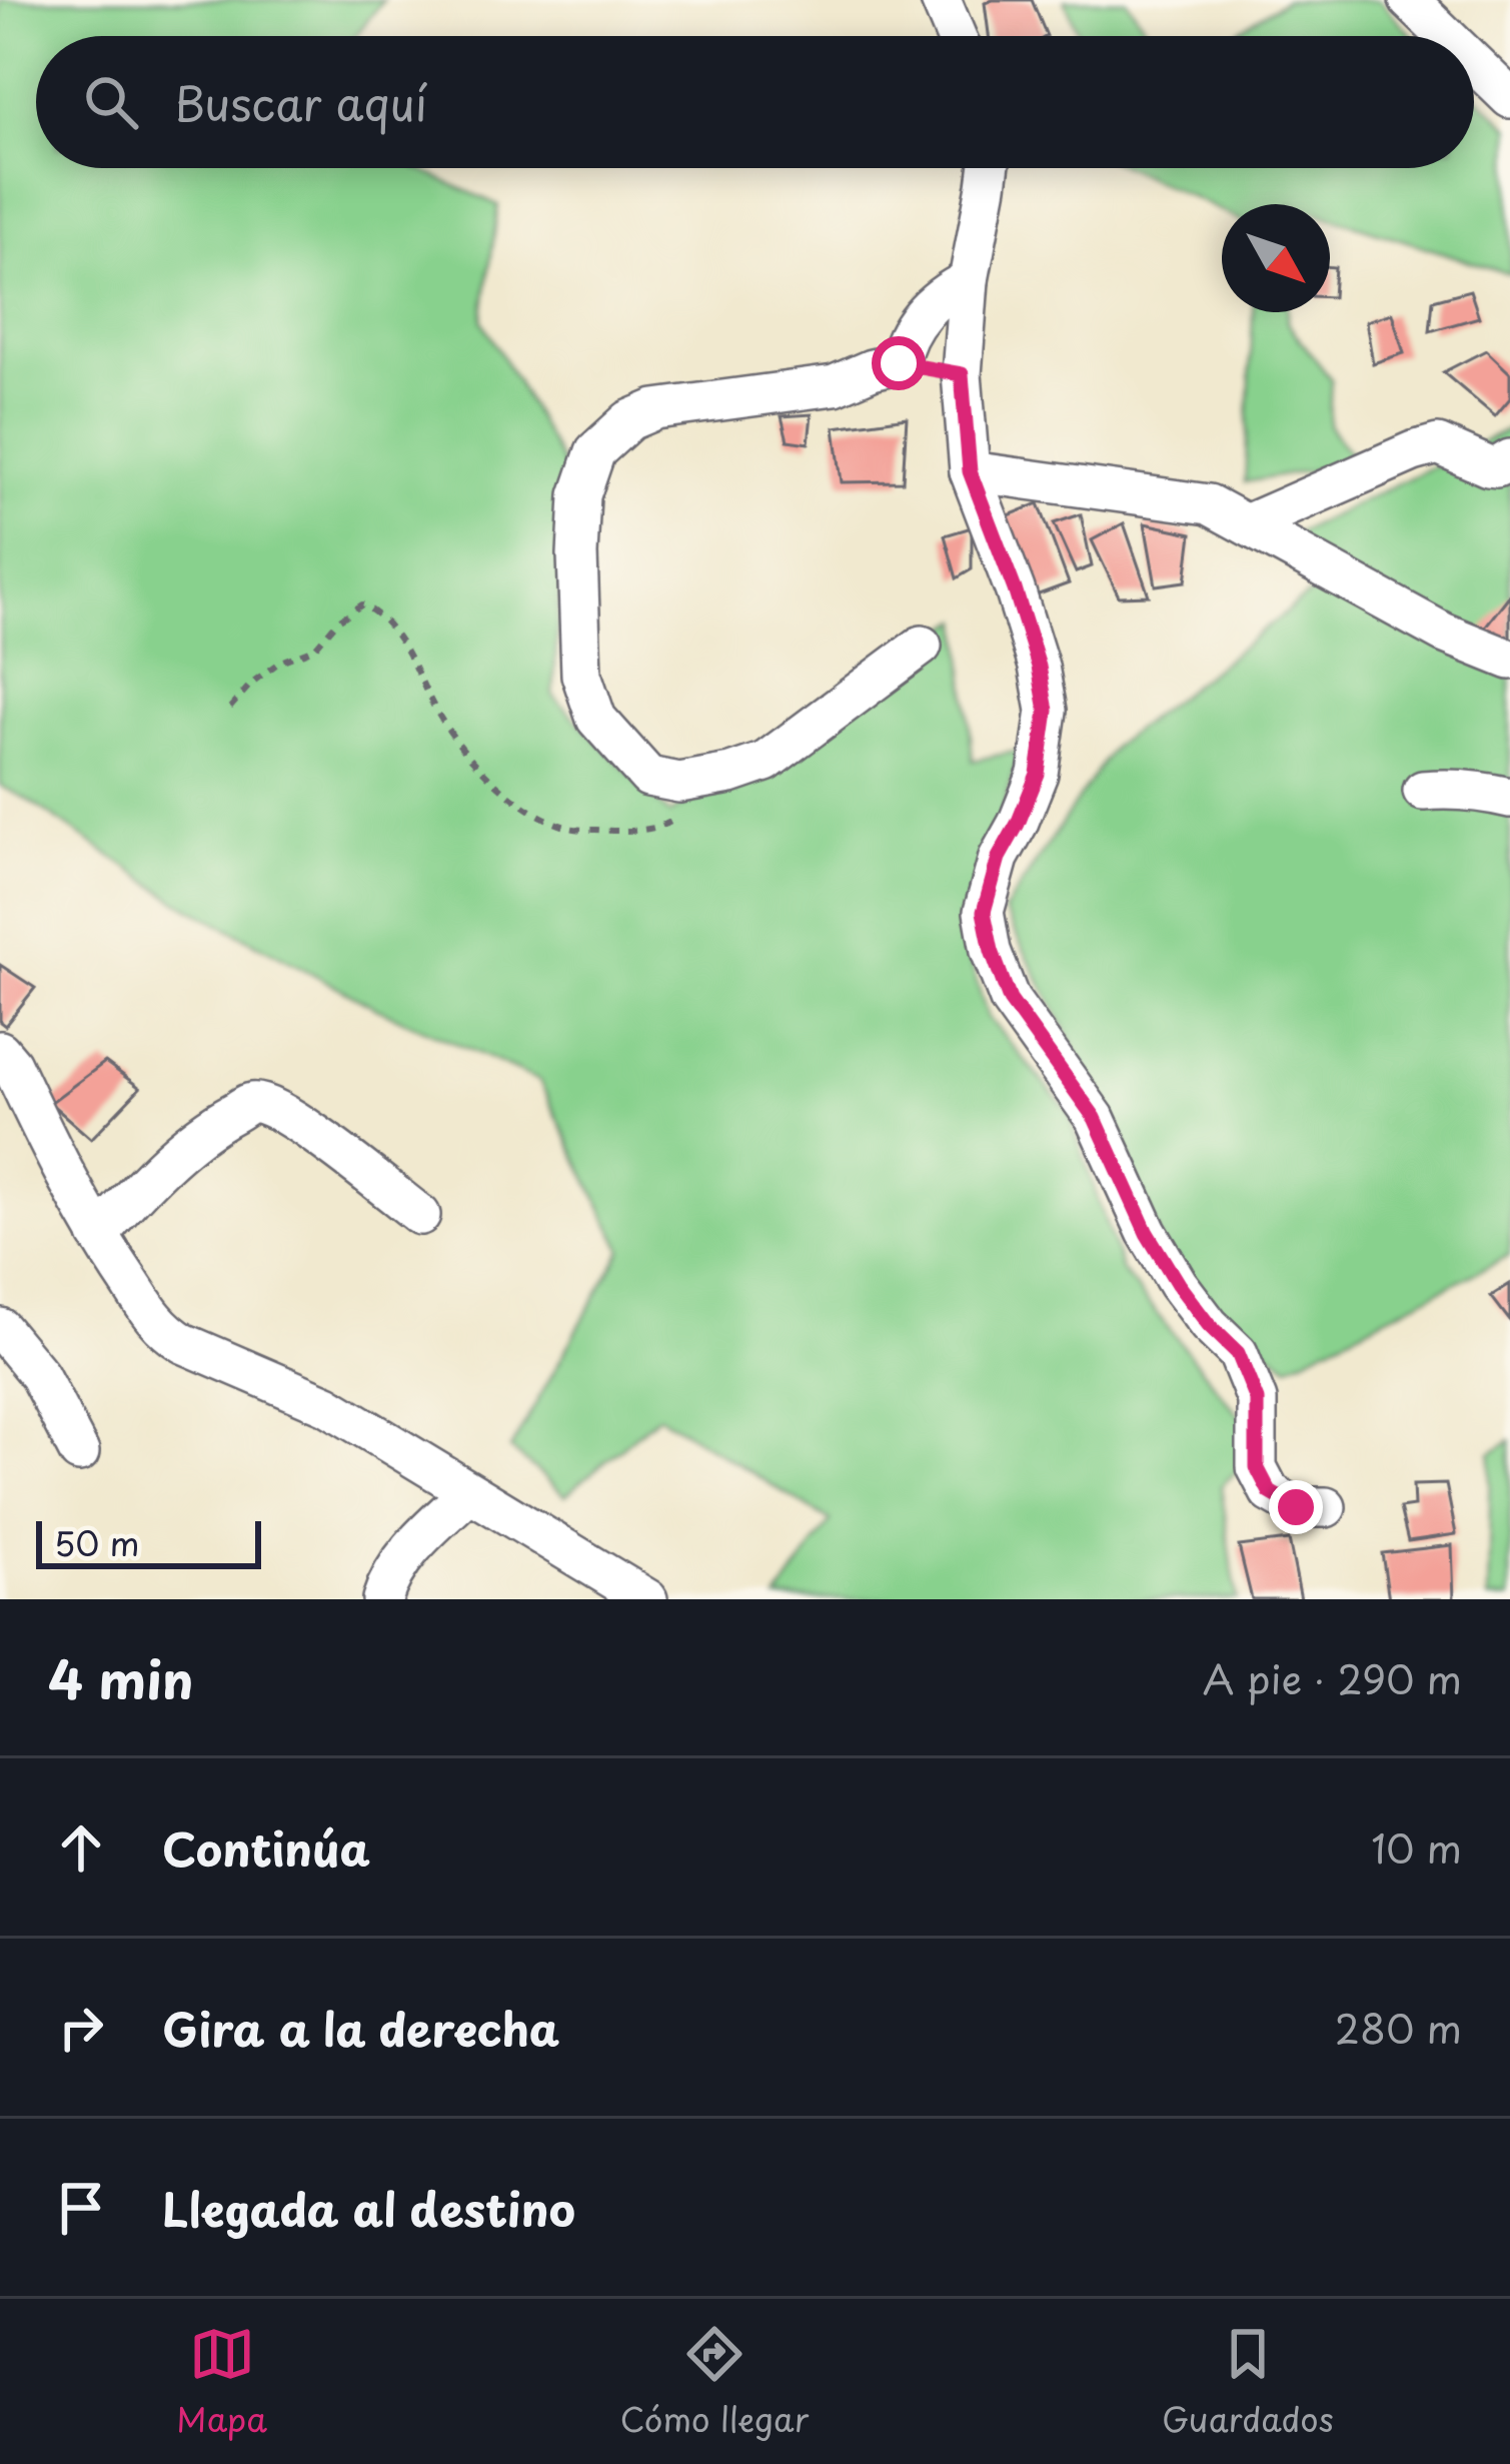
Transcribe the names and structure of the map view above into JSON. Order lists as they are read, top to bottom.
{
  "scale_bar": "50 m",
  "north": "bottom right",
  "page": {
    "search": "Buscar aquí",
    "scale": "50 m",
    "heading": ["4 min", "A pie · 290 m"],
    "list": [
      ["Continúa", "10 m"],
      ["Gira a la derecha", "280 m"],
      "Llegada al destino"
    ],
    "nav": ["Mapa", "Cómo llegar", "Guardados"]
  }
}
